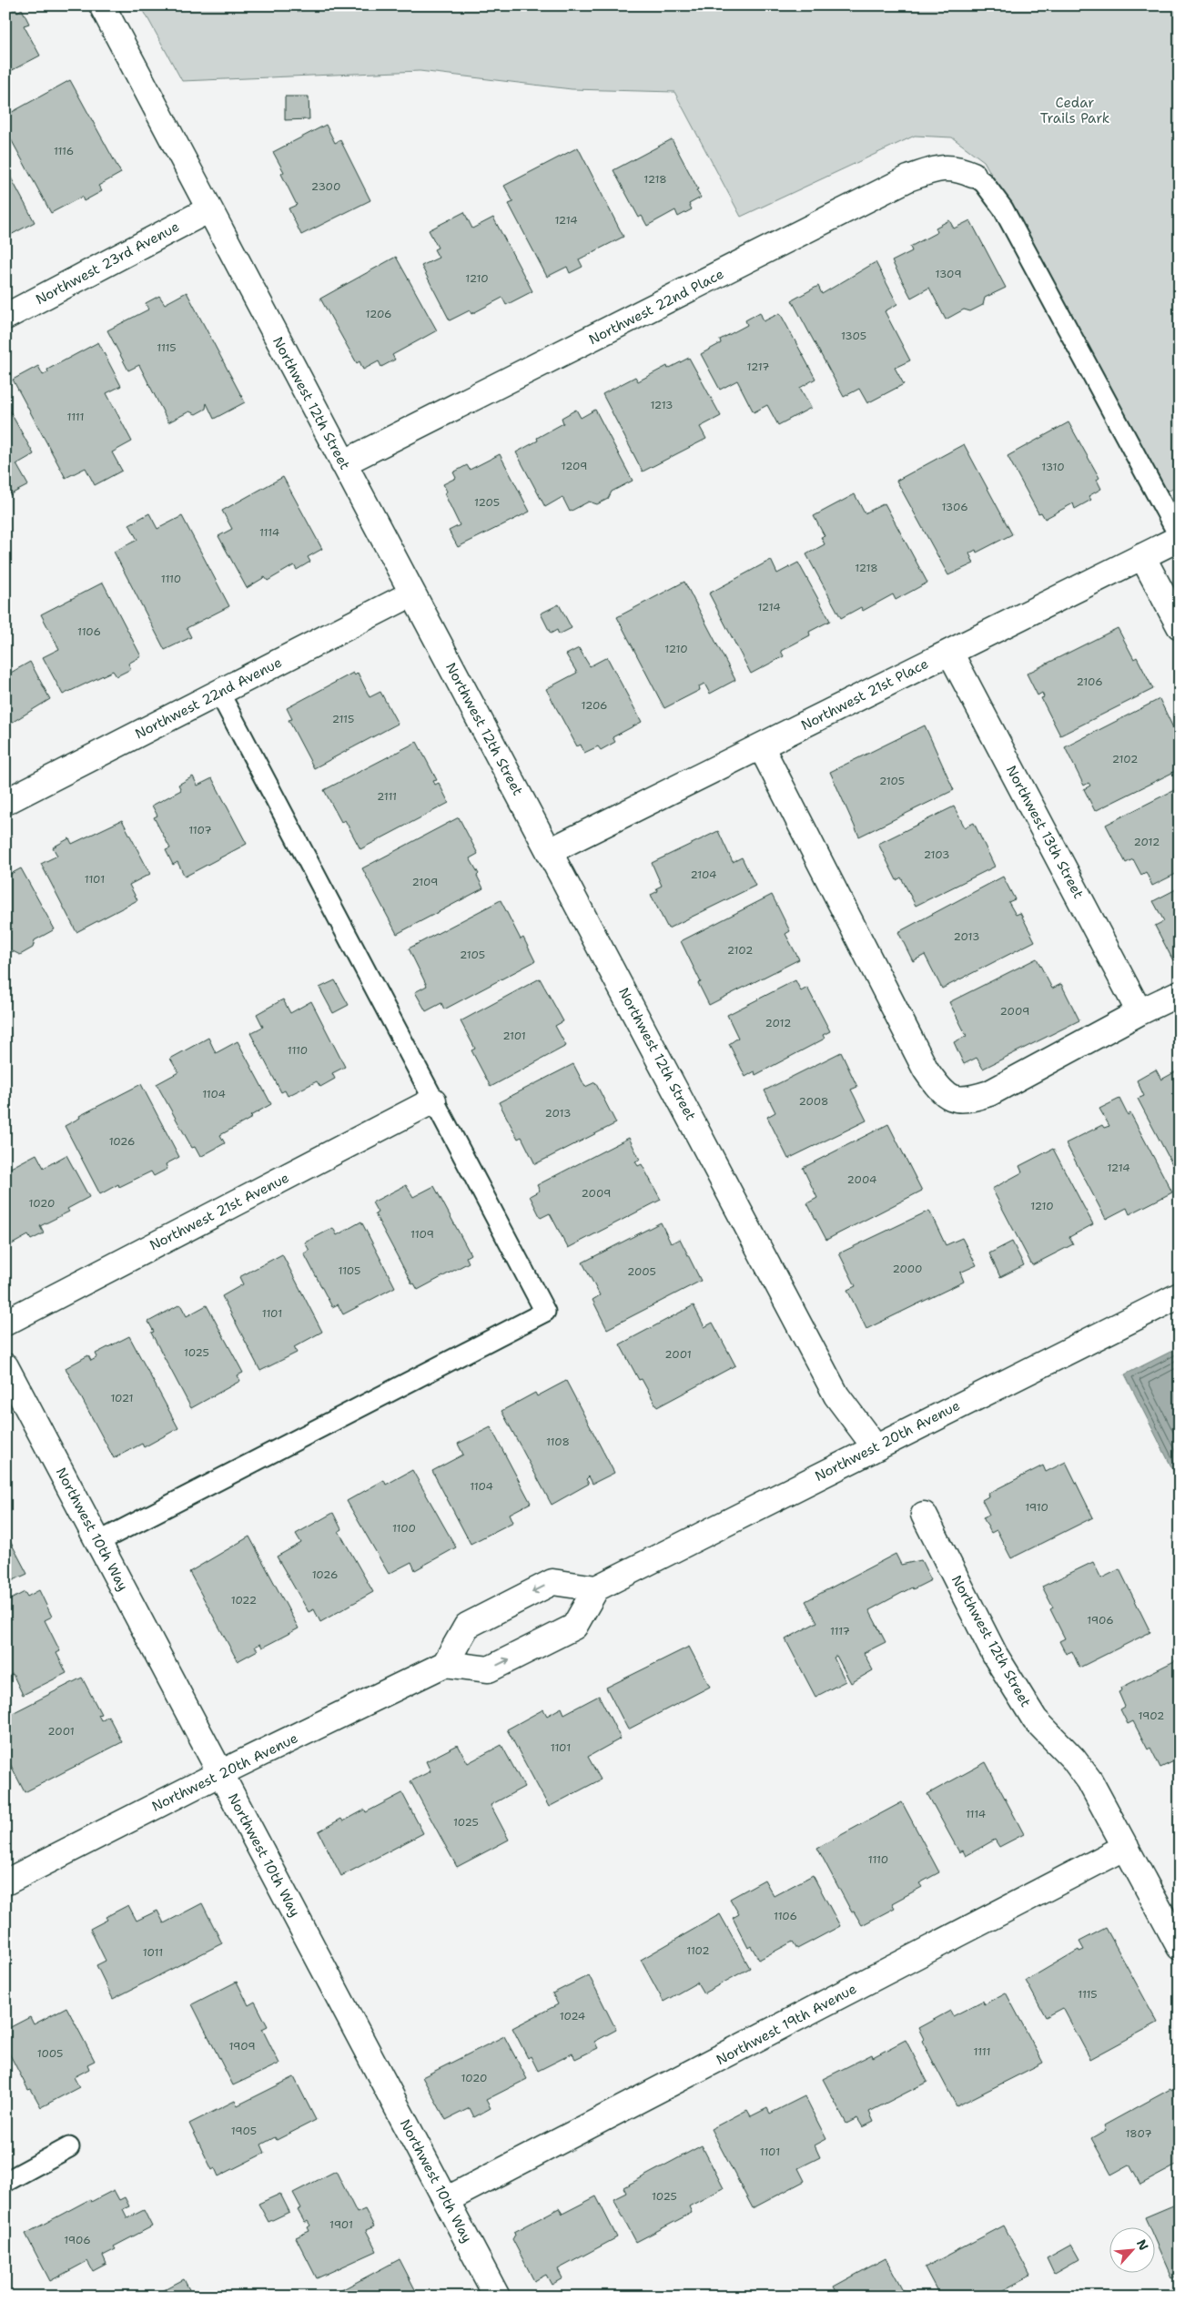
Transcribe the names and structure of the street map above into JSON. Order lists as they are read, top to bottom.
{
  "streets": {
    "street": [
      "Northwest 23rd Avenue",
      "Northwest 22nd Place",
      "Northwest 12th Street",
      "Northwest 21st Place",
      "Northwest 22nd Avenue",
      "Northwest 13th Street",
      "Northwest 21st Avenue",
      "Northwest 20th Avenue",
      "Northwest 10th Way",
      "Northwest 19th Avenue"
    ]
  },
  "crossings": [
    ["Northwest 23rd Avenue", "Northwest 12th Street"],
    ["Northwest 22nd Place", "Northwest 12th Street"],
    ["Northwest 12th Street", "Northwest 21st Place"],
    ["Northwest 12th Street", "Northwest 22nd Avenue"],
    ["Northwest 12th Street", "Northwest 20th Avenue"],
    ["Northwest 12th Street", "Northwest 19th Avenue"],
    ["Northwest 21st Place", "Northwest 13th Street"],
    ["Northwest 20th Avenue", "Northwest 10th Way"],
    ["Northwest 10th Way", "Northwest 19th Avenue"]
  ],
  "parks": ["Cedar Trails Park"],
  "house_numbers": [
    "1116",
    "1218",
    "2300",
    "1214",
    "1309",
    "1210",
    "1206",
    "1305",
    "1115",
    "1217",
    "1213",
    "1111",
    "1209",
    "1310",
    "1205",
    "1306",
    "1114",
    "1218",
    "1110",
    "1214",
    "1106",
    "1210",
    "2106",
    "1206",
    "2115",
    "2102",
    "2105",
    "2111",
    "1107",
    "2012",
    "2103",
    "2104",
    "1101",
    "2109",
    "2013",
    "2102",
    "2105",
    "2009",
    "2012",
    "2101",
    "1110",
    "1104",
    "2008",
    "2013",
    "1026",
    "1214",
    "2004",
    "2009",
    "1020",
    "1210",
    "1109",
    "2000",
    "1105",
    "2005",
    "1101",
    "1025",
    "2001",
    "1021",
    "1108",
    "1104",
    "1910",
    "1100",
    "1026",
    "1022",
    "1906",
    "1117",
    "1902",
    "2001",
    "1101",
    "1114",
    "1025",
    "1110",
    "1106",
    "1102",
    "1011",
    "1115",
    "1024",
    "1909",
    "1111",
    "1005",
    "1020",
    "1905",
    "1807",
    "1101",
    "1025",
    "1901",
    "1906"
  ],
  "north": "top right"
}
